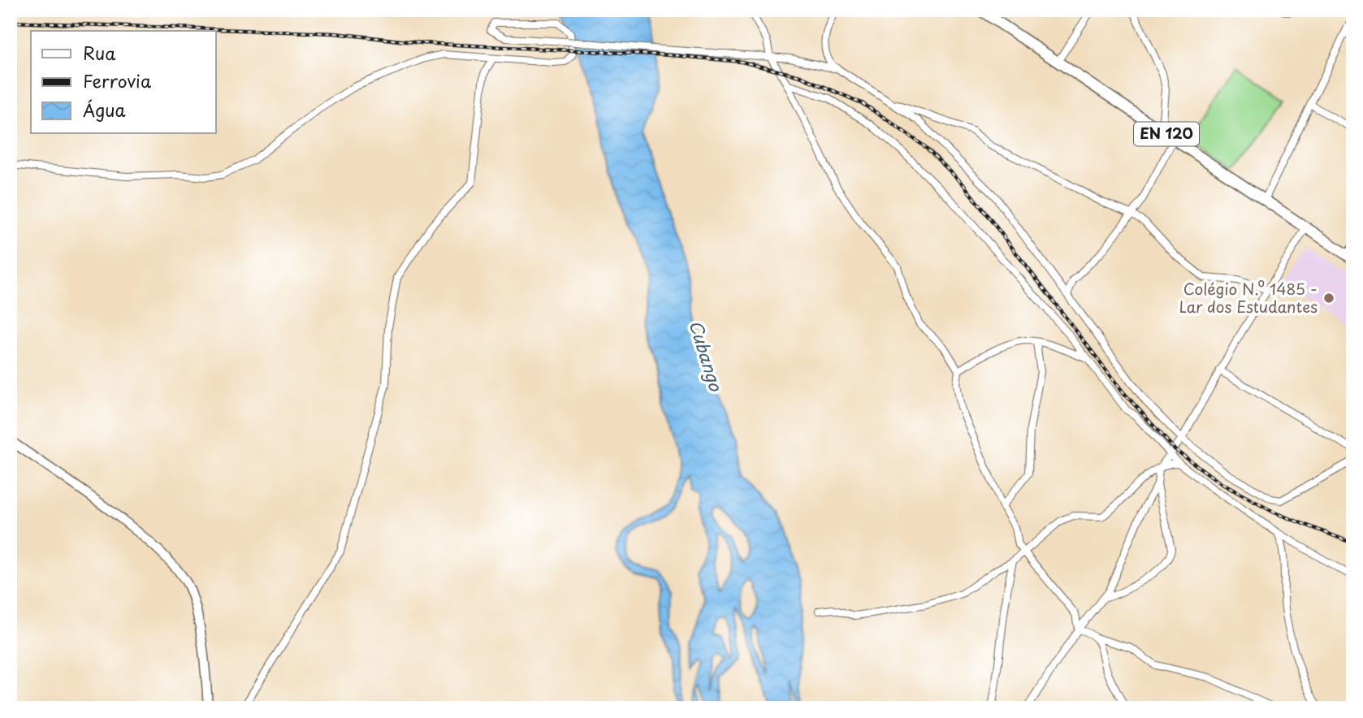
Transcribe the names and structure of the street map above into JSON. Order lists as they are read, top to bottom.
{
  "streets": {
    "main road": ["EN 120"]
  },
  "water": ["Cubango"],
  "places": ["Colégio N.º 1485 - Lar dos Estudantes"],
  "legend": ["Rua", "Ferrovia", "Água"]
}
